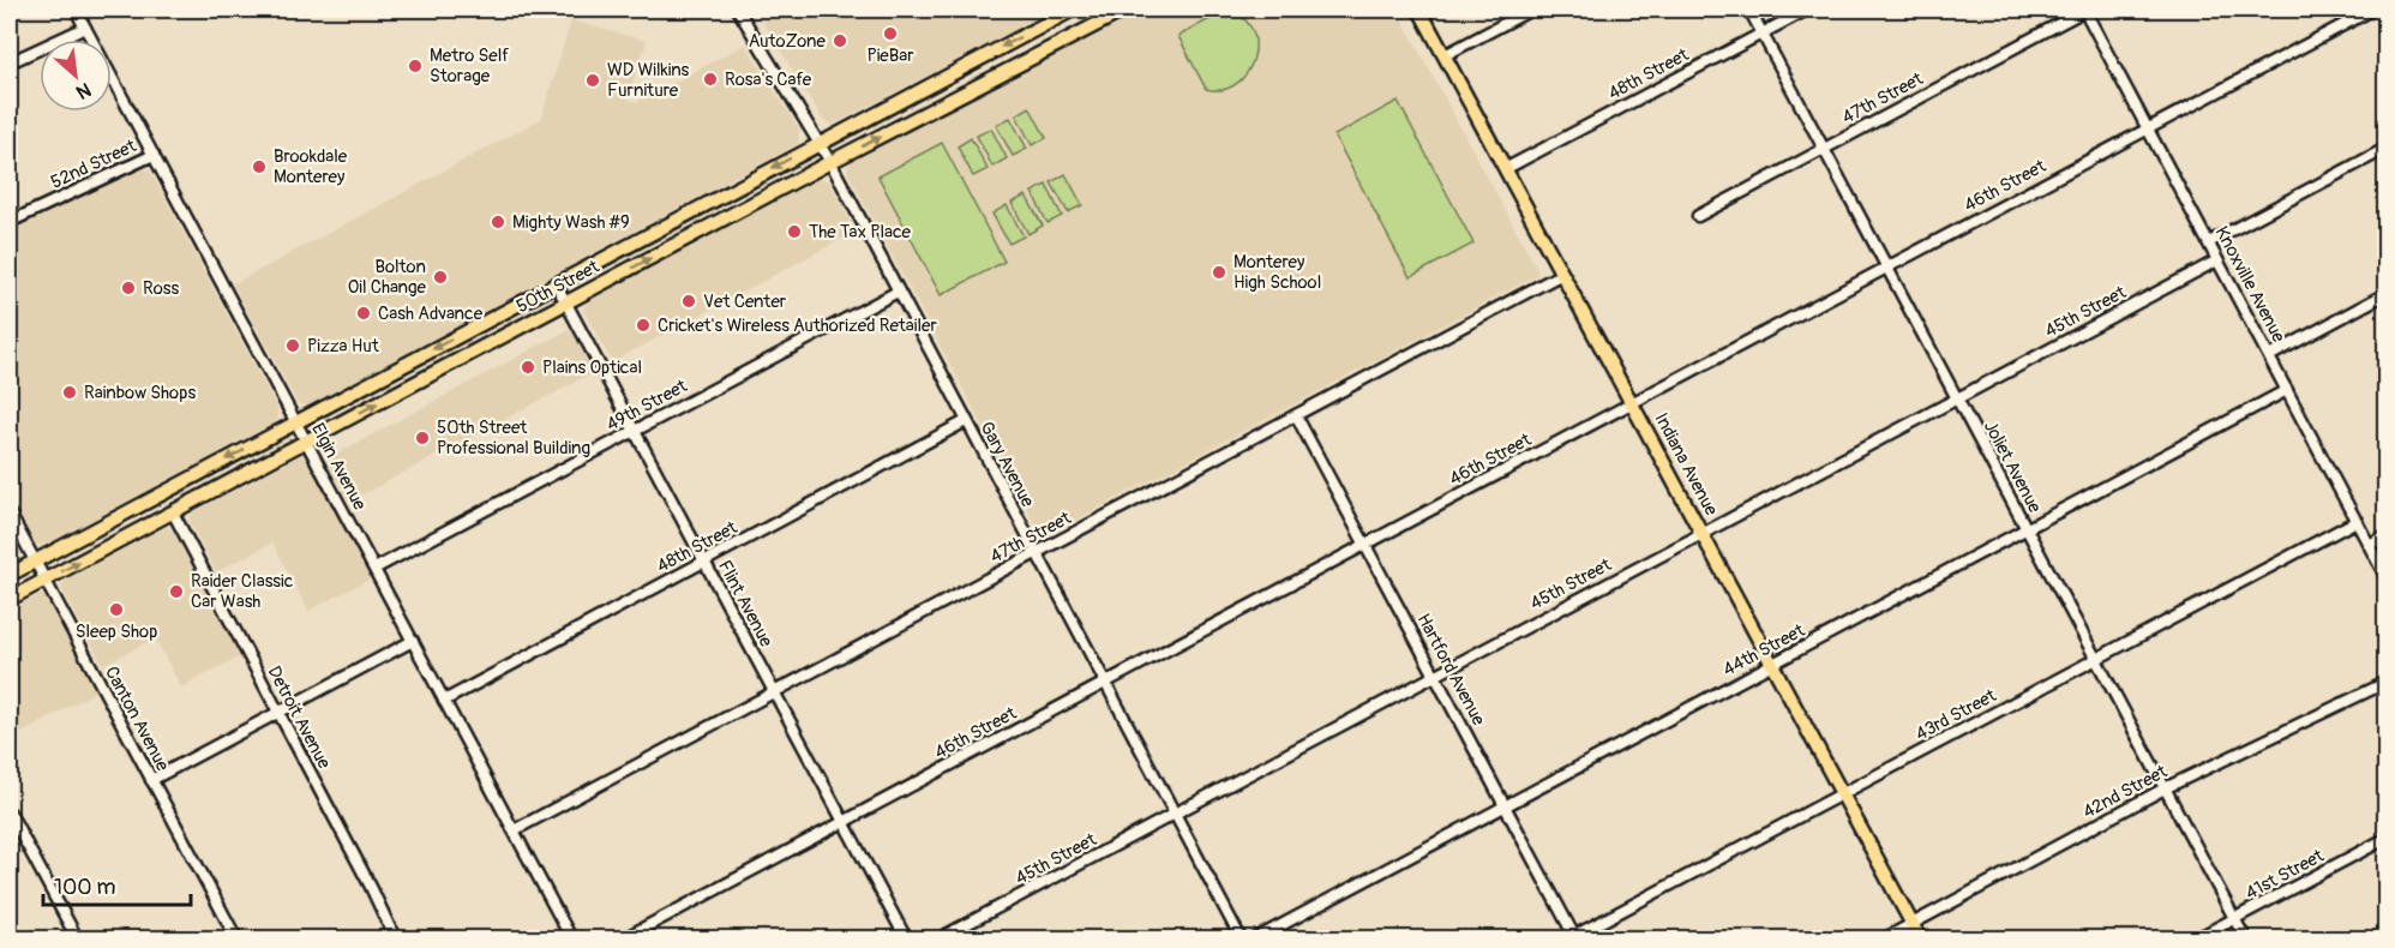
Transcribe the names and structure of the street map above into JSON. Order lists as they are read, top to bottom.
{
  "streets": {
    "main road": ["50th Street", "Indiana Avenue"],
    "street": [
      "48th Street",
      "47th Street",
      "52nd Street",
      "46th Street",
      "Knoxville Avenue",
      "45th Street",
      "49th Street",
      "Gary Avenue",
      "Elgin Avenue",
      "Joliet Avenue",
      "Flint Avenue",
      "44th Street",
      "Hartford Avenue",
      "43rd Street",
      "Detroit Avenue",
      "Canton Avenue",
      "42nd Street",
      "41st Street"
    ]
  },
  "crossings": [
    ["48th Street", "Gary Avenue"],
    ["48th Street", "Indiana Avenue"],
    ["48th Street", "Elgin Avenue"],
    ["48th Street", "Joliet Avenue"],
    ["48th Street", "Flint Avenue"],
    ["47th Street", "Knoxville Avenue"],
    ["47th Street", "Gary Avenue"],
    ["47th Street", "Indiana Avenue"],
    ["47th Street", "Elgin Avenue"],
    ["47th Street", "Joliet Avenue"],
    ["47th Street", "Flint Avenue"],
    ["47th Street", "Hartford Avenue"],
    ["52nd Street", "Elgin Avenue"],
    ["46th Street", "Knoxville Avenue"],
    ["46th Street", "Gary Avenue"],
    ["46th Street", "Indiana Avenue"],
    ["46th Street", "Joliet Avenue"],
    ["46th Street", "Flint Avenue"],
    ["46th Street", "Hartford Avenue"],
    ["Knoxville Avenue", "45th Street"],
    ["Knoxville Avenue", "44th Street"],
    ["Knoxville Avenue", "43rd Street"],
    ["50th Street", "Gary Avenue"],
    ["50th Street", "Elgin Avenue"],
    ["50th Street", "Flint Avenue"],
    ["50th Street", "Detroit Avenue"],
    ["50th Street", "Canton Avenue"],
    ["45th Street", "Gary Avenue"],
    ["45th Street", "Indiana Avenue"],
    ["45th Street", "Joliet Avenue"],
    ["45th Street", "Hartford Avenue"],
    ["49th Street", "Gary Avenue"],
    ["49th Street", "Elgin Avenue"],
    ["49th Street", "Flint Avenue"],
    ["Indiana Avenue", "44th Street"],
    ["Indiana Avenue", "43rd Street"],
    ["Indiana Avenue", "42nd Street"],
    ["Joliet Avenue", "44th Street"],
    ["Joliet Avenue", "43rd Street"],
    ["Joliet Avenue", "42nd Street"],
    ["Joliet Avenue", "41st Street"],
    ["44th Street", "Hartford Avenue"],
    ["Hartford Avenue", "43rd Street"]
  ],
  "places": [
    "PieBar",
    "AutoZone",
    "Metro Self Storage",
    "Rosa's Cafe",
    "WD Wilkins Furniture",
    "Brookdale Monterey",
    "Mighty Wash #9",
    "The Tax Place",
    "Monterey High School",
    "Bolton Oil Change",
    "Ross",
    "Vet Center",
    "Cash Advance",
    "Cricket's Wireless Authorized Retailer",
    "Pizza Hut",
    "Plains Optical",
    "Rainbow Shops",
    "50th Street Professional Building",
    "Raider Classic Car Wash",
    "Sleep Shop"
  ],
  "scale_bar": "100 m",
  "north": "bottom right"
}
